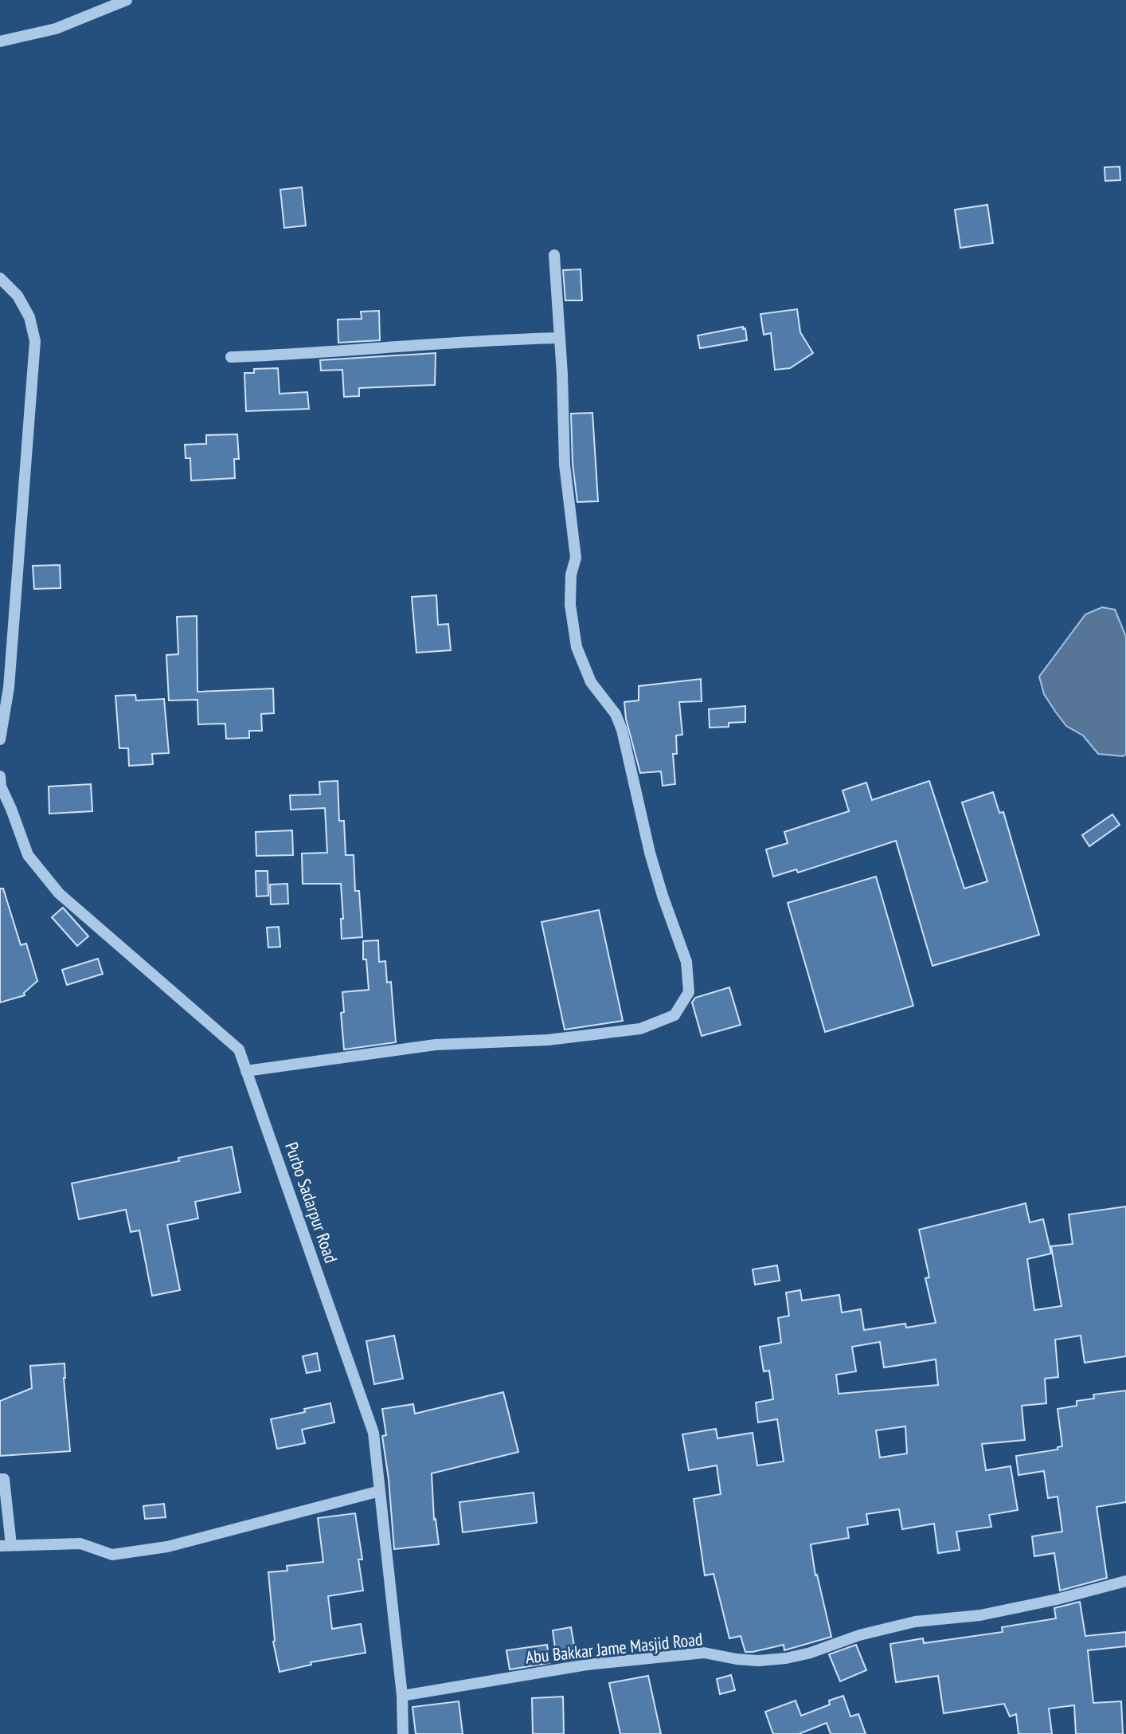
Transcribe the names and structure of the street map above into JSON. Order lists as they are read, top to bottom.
{
  "streets": {
    "street": ["Purbo Sadarpur Road", "Abu Bakkar Jame Masjid Road"]
  },
  "crossings": [
    ["Purbo Sadarpur Road", "Abu Bakkar Jame Masjid Road"]
  ]
}
